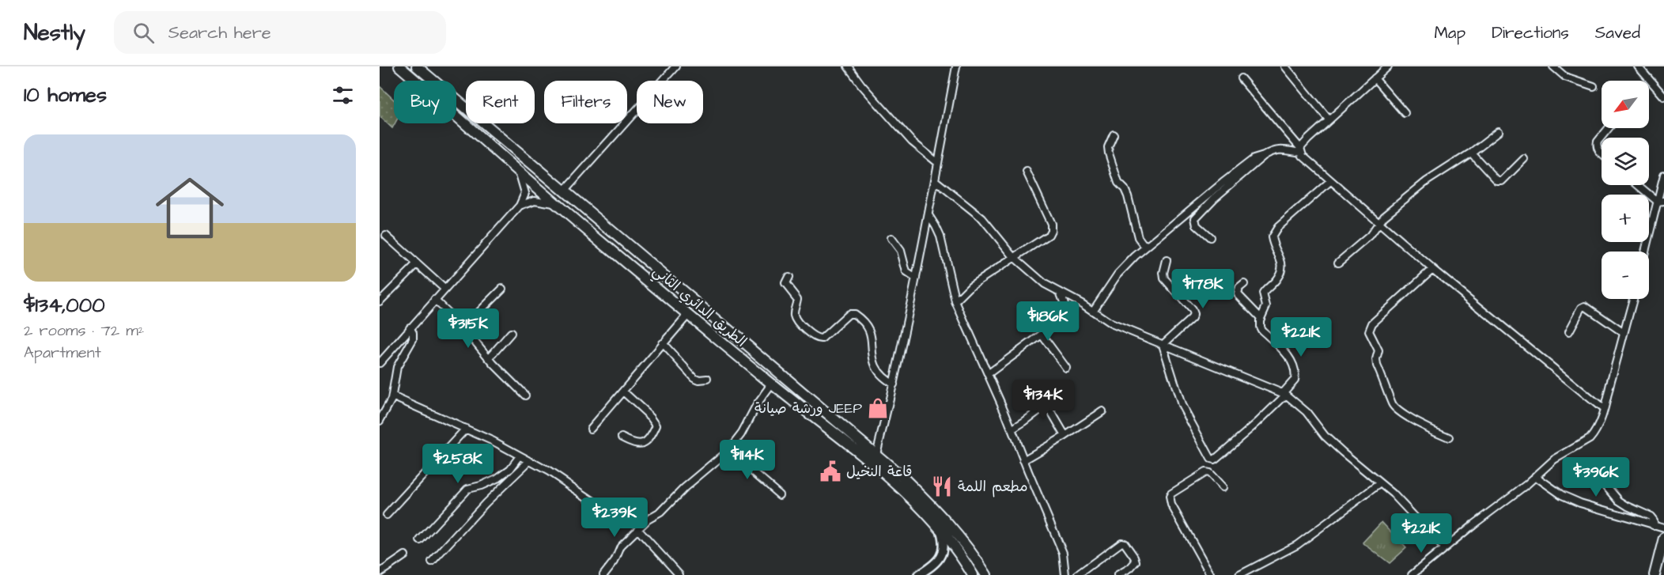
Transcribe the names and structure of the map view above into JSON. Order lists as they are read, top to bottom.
{
  "streets": {
    "main road": ["الطريق الدائري الثاني"]
  },
  "places": {
    "shop": ["ورشة صيانة JEEP"],
    "public building": ["قاعة النخيل"],
    "restaurant": ["مطعم اللمة"]
  },
  "north": "bottom left",
  "page": {
    "header": "Nestly",
    "search": "Search here",
    "nav": ["Map", "Directions", "Saved"],
    "heading": "10 homes",
    "map_buttons": ["+", "−"],
    "chip": [
      "Buy",
      "Rent",
      "Filters",
      "New"
    ],
    "list": [
      {
        "name": "$134,000",
        "note": "2 rooms · 72 m² · Apartment"
      }
    ],
    "price": [
      "$178K",
      "$186K",
      "$315K",
      "$221K",
      "$134K",
      "$114K",
      "$258K",
      "$396K",
      "$239K",
      "$221K"
    ]
  }
}
